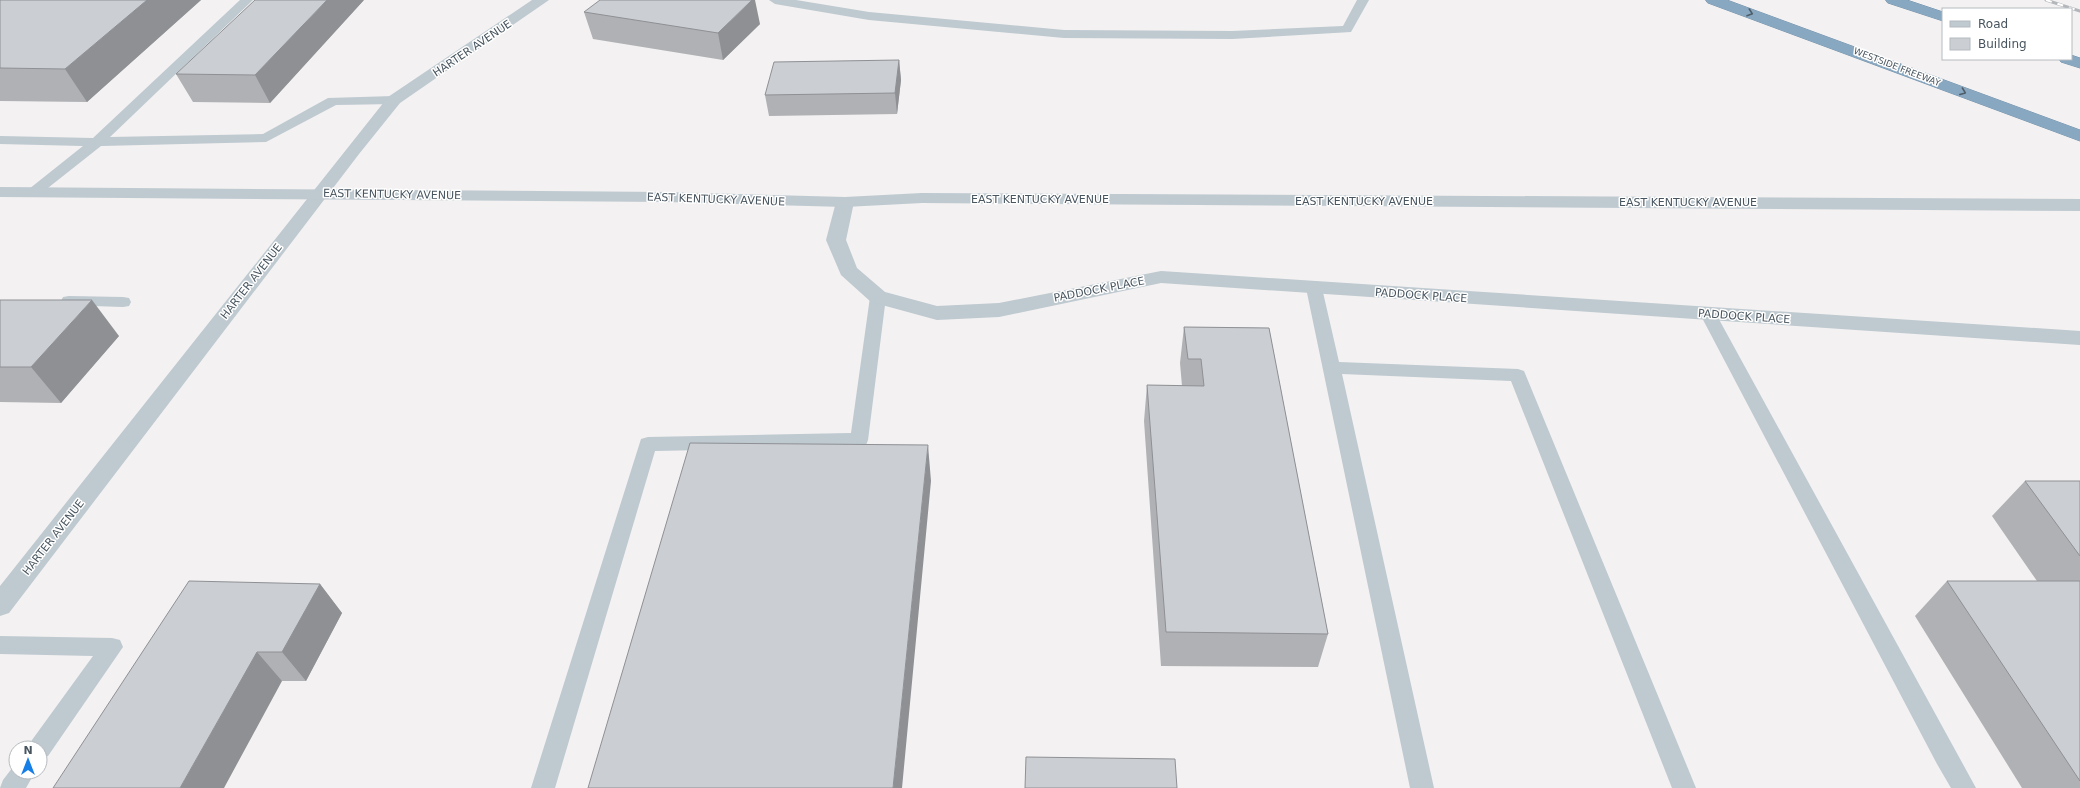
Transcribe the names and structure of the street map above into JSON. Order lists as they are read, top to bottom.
{
  "streets": {
    "highway": ["WESTSIDE FREEWAY"],
    "street": ["HARTER AVENUE", "EAST KENTUCKY AVENUE", "PADDOCK PLACE"]
  },
  "crossings": [
    ["HARTER AVENUE", "EAST KENTUCKY AVENUE"],
    ["EAST KENTUCKY AVENUE", "PADDOCK PLACE"]
  ],
  "one_way": ["WESTSIDE FREEWAY"],
  "legend": ["Road", "Building"],
  "north": "top"
}
